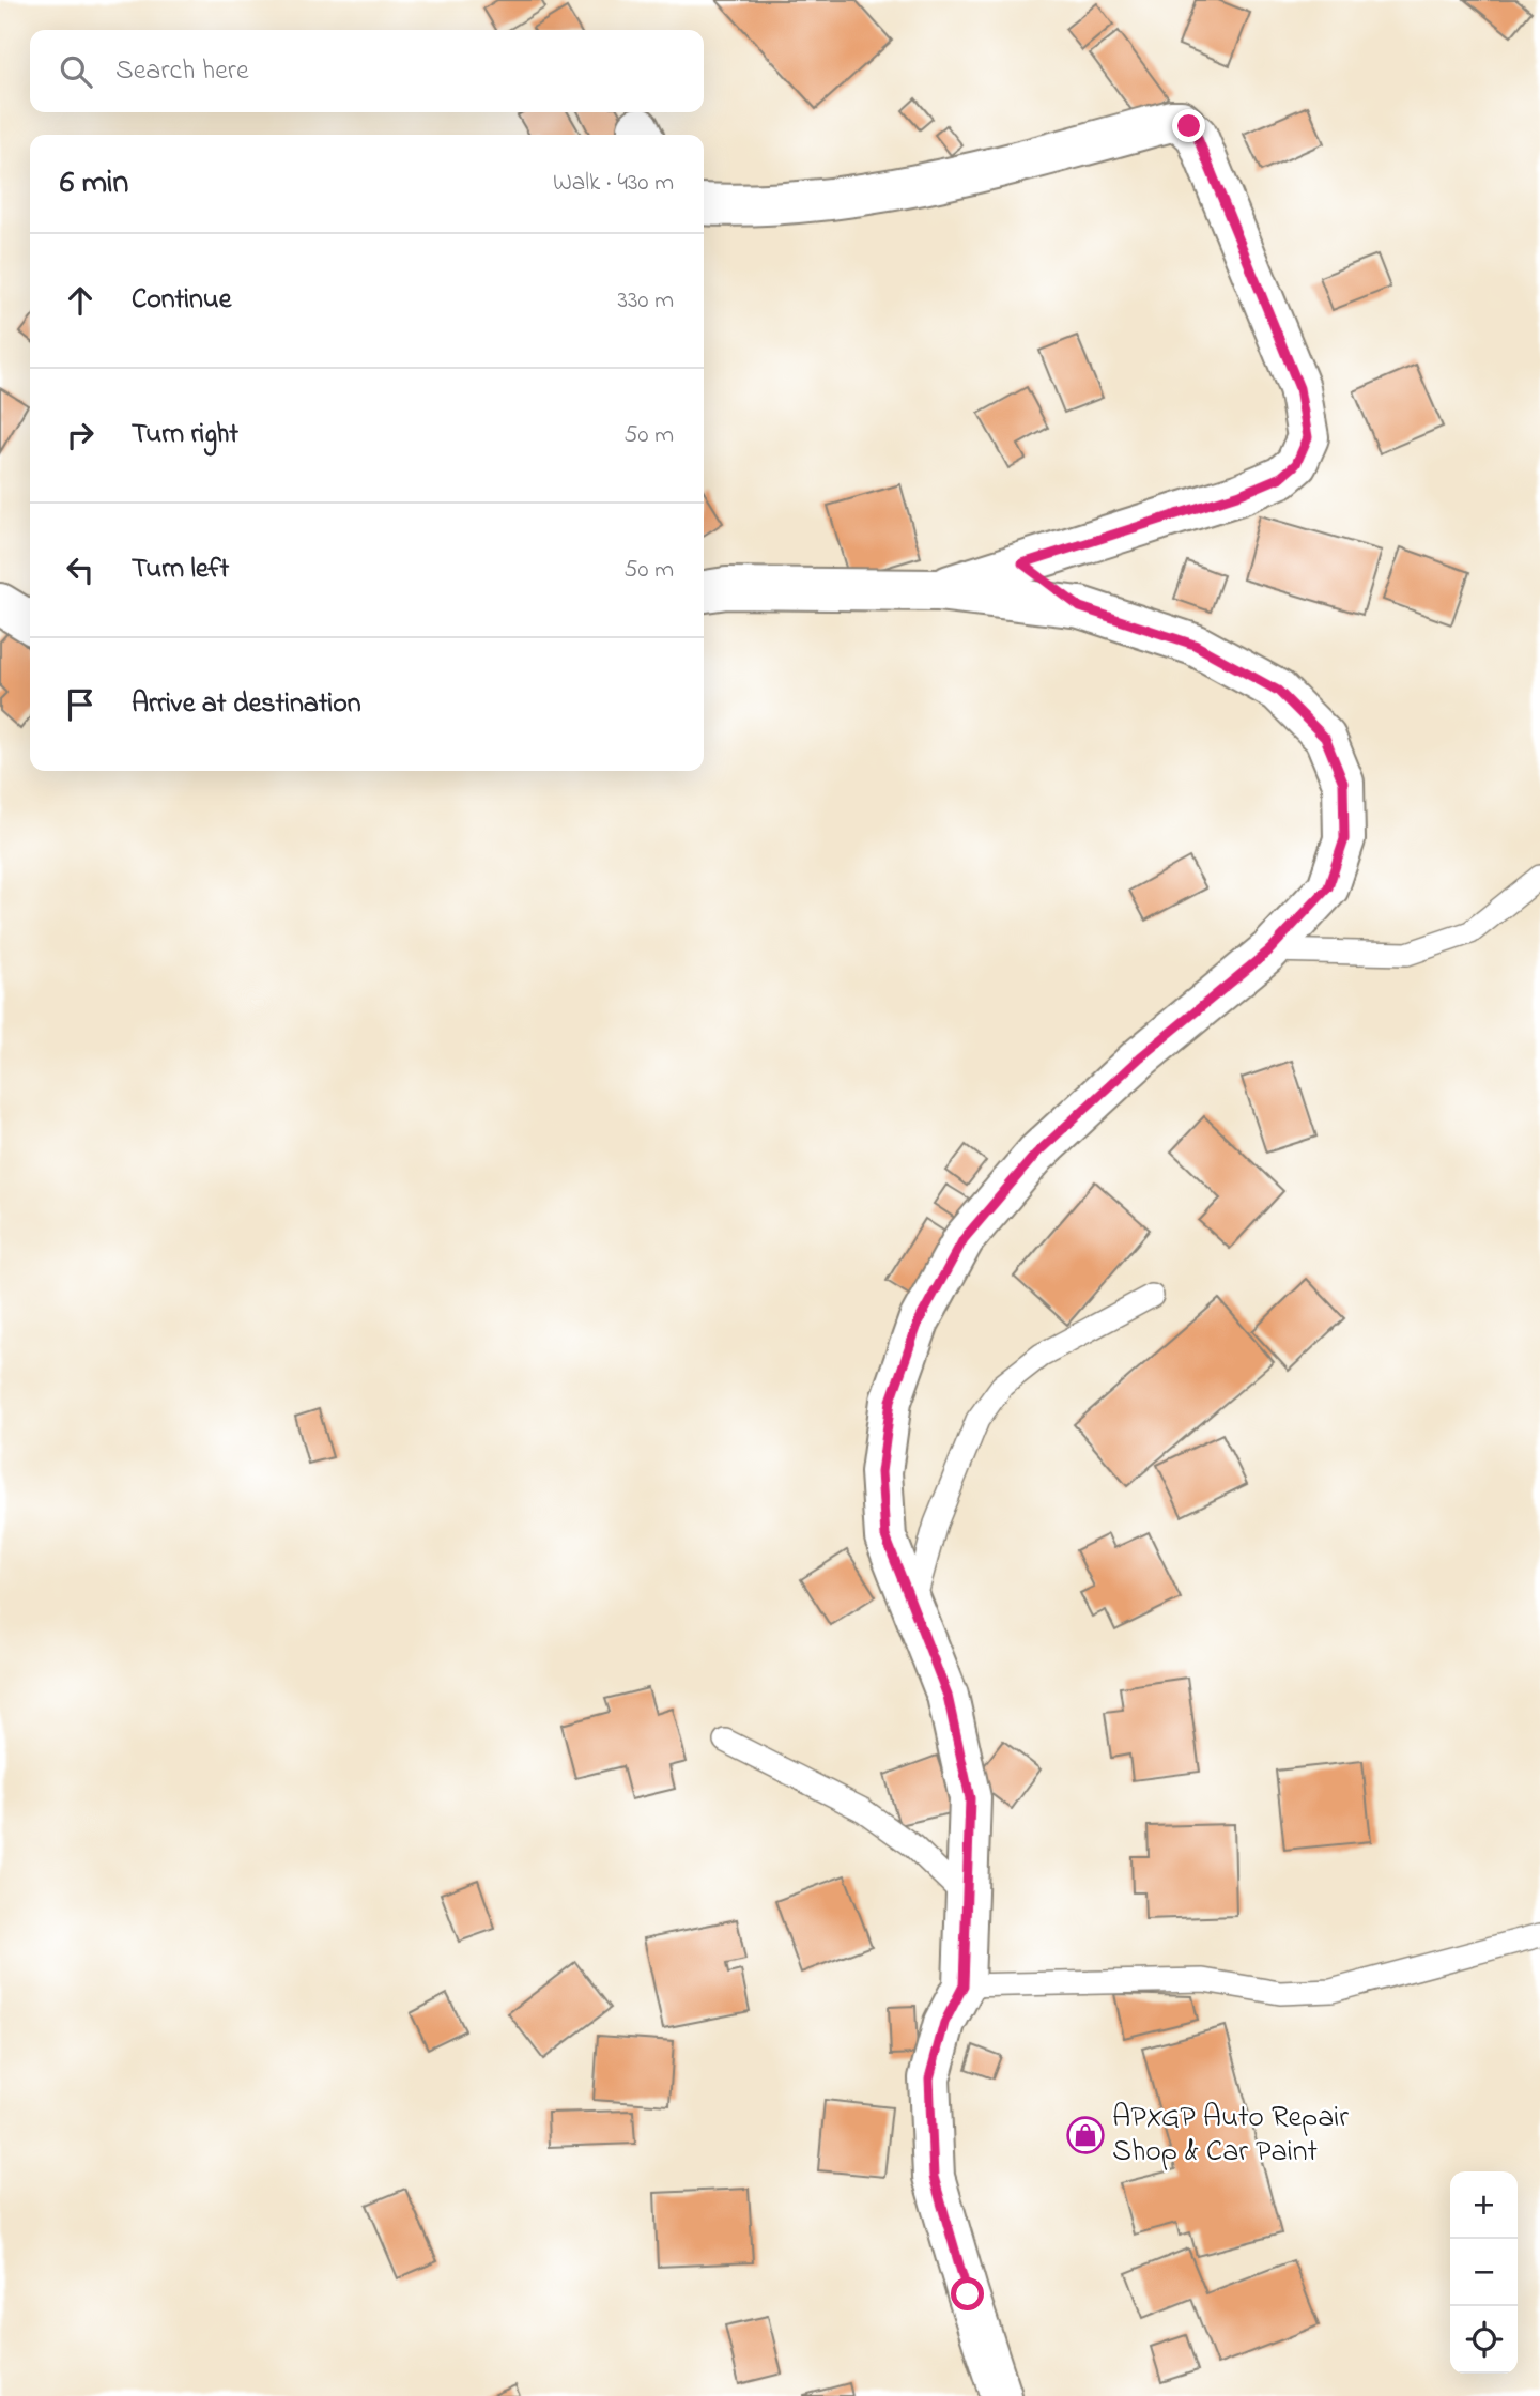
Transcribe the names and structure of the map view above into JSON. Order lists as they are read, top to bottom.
{
  "places": {
    "shop": ["APXGP Auto Repair Shop & Car Paint"]
  },
  "page": {
    "search": "Search here",
    "heading": ["6 min", "Walk · 430 m"],
    "list": [
      ["Continue", "330 m"],
      ["Turn right", "50 m"],
      ["Turn left", "50 m"],
      "Arrive at destination"
    ],
    "map_buttons": ["+", "−"]
  }
}
